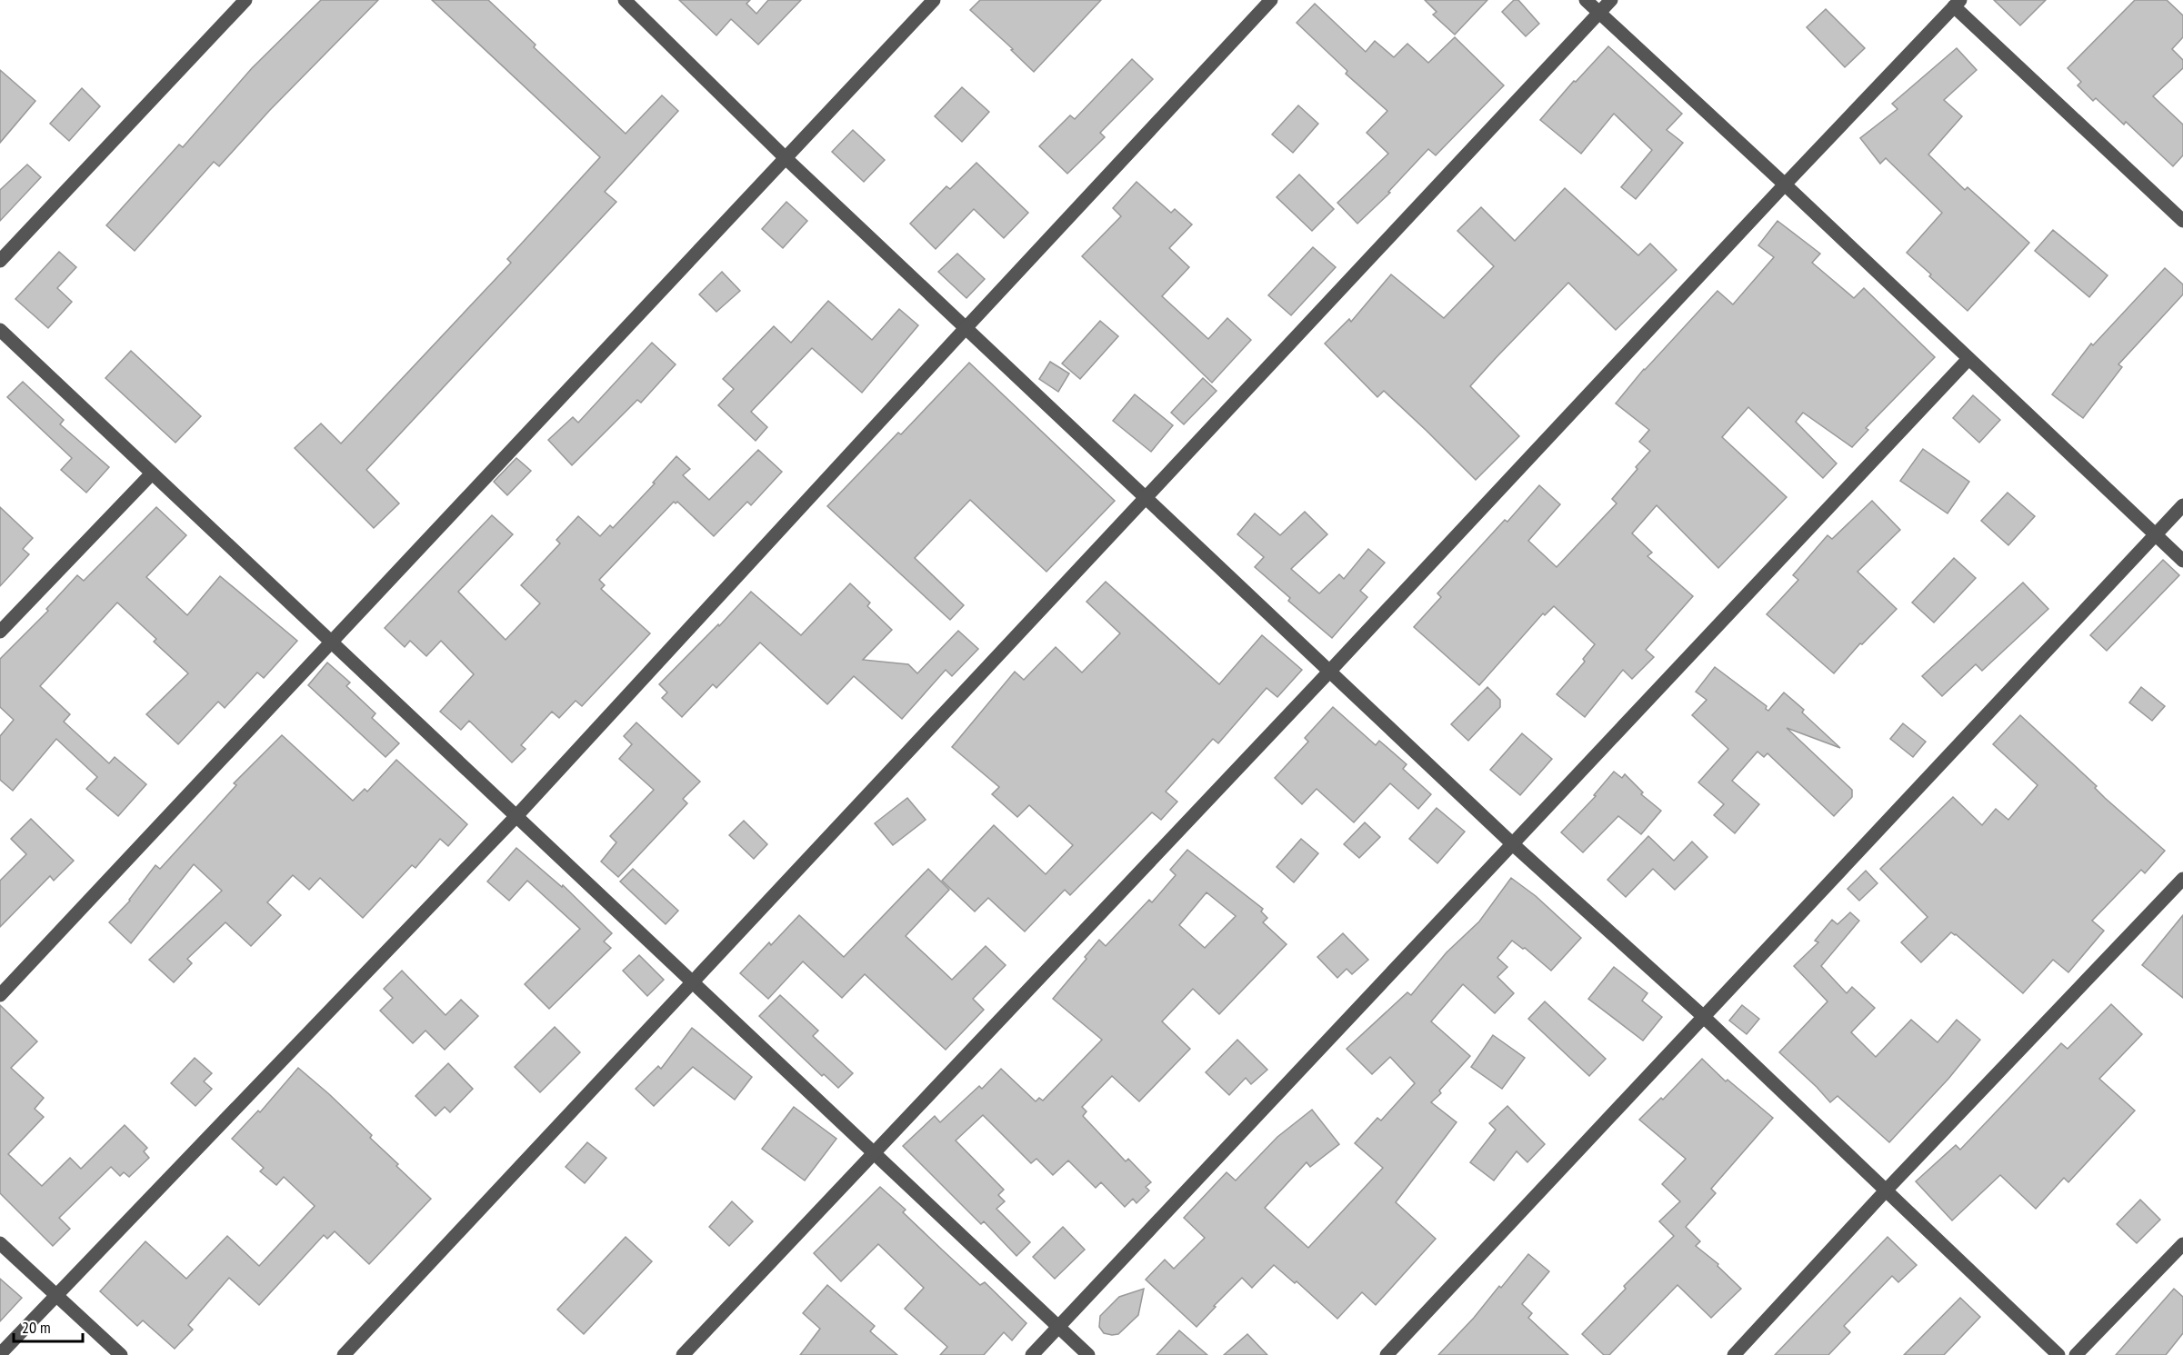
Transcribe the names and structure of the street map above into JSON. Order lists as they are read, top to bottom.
{
  "scale_bar": "20 m"
}
